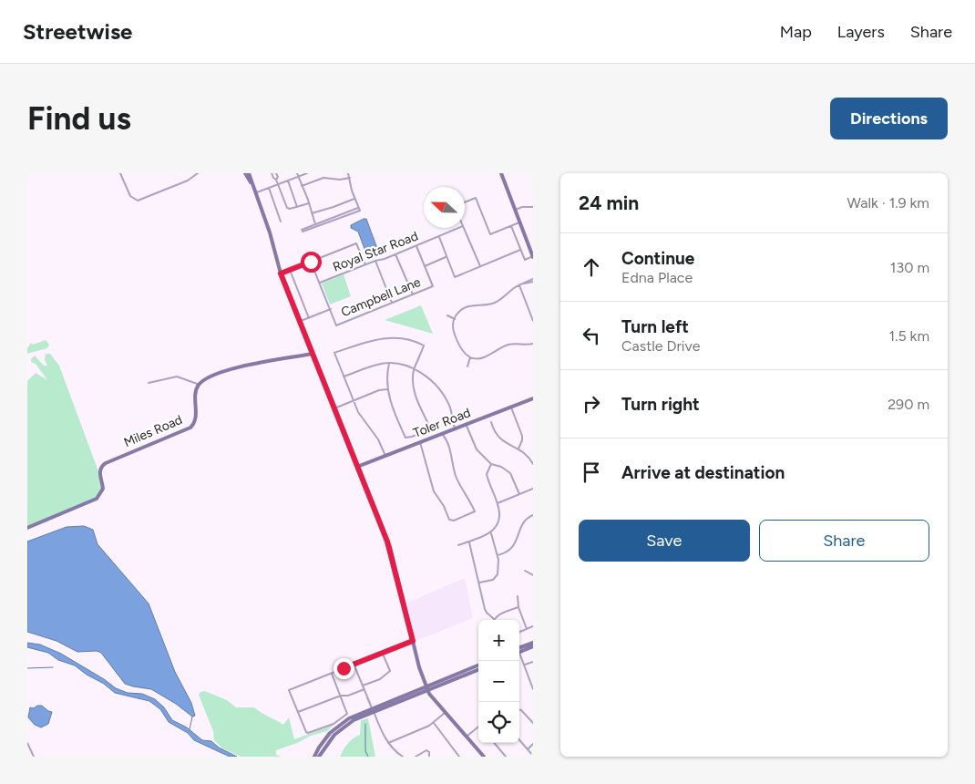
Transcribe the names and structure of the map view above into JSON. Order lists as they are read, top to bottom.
{
  "streets": {
    "street": [
      "Royal Star Road",
      "Campbell Lane",
      "Toler Road",
      "Miles Road"
    ]
  },
  "north": "left",
  "page": {
    "header": "Streetwise",
    "nav": ["Map", "Layers", "Share"],
    "buttons": [
      "Directions",
      ["Save", "Share"]
    ],
    "title": "Find us",
    "heading": ["24 min", "Walk · 1.9 km"],
    "list": [
      ["Continue", "Edna Place", "130 m"],
      ["Turn left", "Castle Drive", "1.5 km"],
      ["Turn right", "290 m"],
      "Arrive at destination"
    ],
    "map_buttons": ["+", "−"]
  }
}
